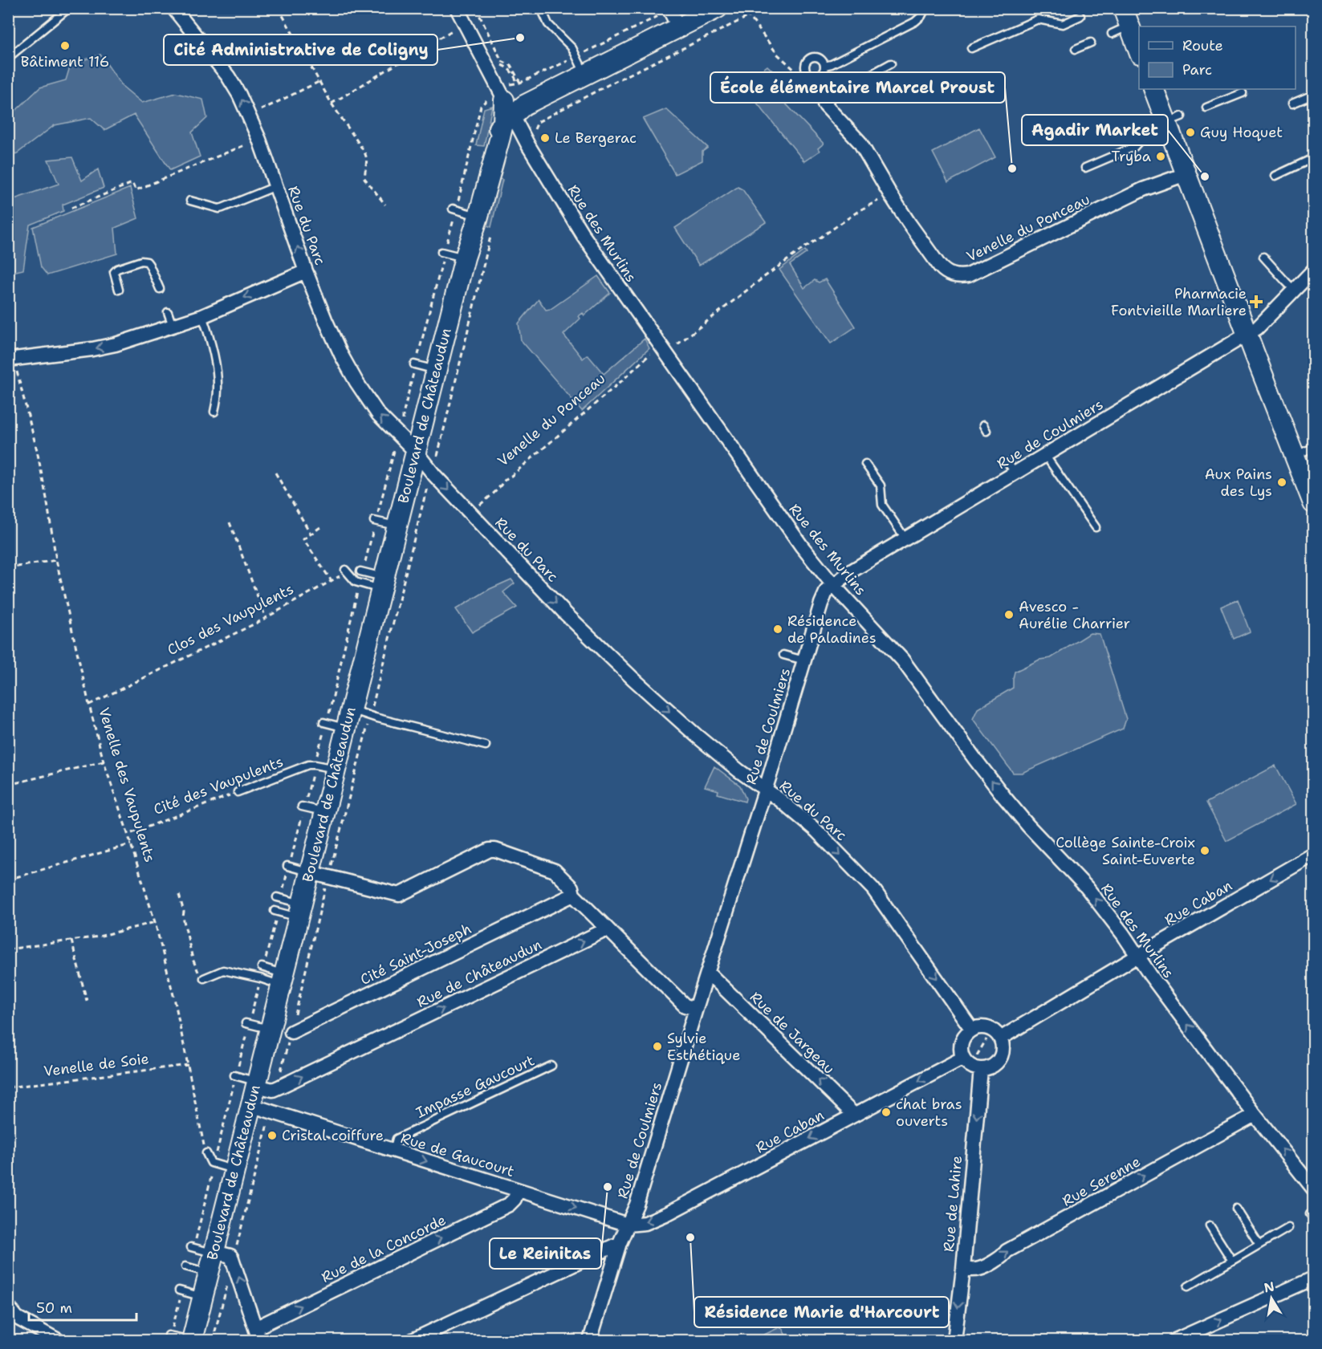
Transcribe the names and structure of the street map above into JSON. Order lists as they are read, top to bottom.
{
  "streets": {
    "main road": ["Boulevard de Châteaudun"],
    "street": [
      "Rue du Parc",
      "Venelle du Ponceau",
      "Rue des Murlins",
      "Rue de Coulmiers",
      "Rue Caban",
      "Cité Saint-Joseph",
      "Rue de Châteaudun",
      "Rue de Jargeau",
      "Rue de Gaucourt",
      "Rue Serenne",
      "Rue de Lahire",
      "Rue de la Concorde"
    ],
    "lane": ["Cité des Vaupulents", "Impasse Gaucourt"],
    "path": ["Clos des Vaupulents", "Venelle des Vaupulents", "Venelle de Soie"]
  },
  "crossings": [
    ["Rue du Parc", "Venelle du Ponceau"],
    ["Rue du Parc", "Boulevard de Châteaudun"],
    ["Rue du Parc", "Rue de Coulmiers"],
    ["Rue des Murlins", "Boulevard de Châteaudun"],
    ["Rue des Murlins", "Rue de Coulmiers"],
    ["Rue des Murlins", "Rue Caban"],
    ["Rue des Murlins", "Rue Serenne"],
    ["Boulevard de Châteaudun", "Cité Saint-Joseph"],
    ["Boulevard de Châteaudun", "Rue de Châteaudun"],
    ["Boulevard de Châteaudun", "Rue de Gaucourt"],
    ["Rue de Coulmiers", "Rue Caban"],
    ["Rue de Coulmiers", "Rue de Jargeau"],
    ["Rue de Coulmiers", "Rue de Gaucourt"],
    ["Clos des Vaupulents", "Venelle des Vaupulents"],
    ["Venelle des Vaupulents", "Venelle de Soie"],
    ["Rue Caban", "Rue de Jargeau"],
    ["Rue Caban", "Rue de Gaucourt"],
    ["Rue Caban", "Rue de Lahire"],
    ["Impasse Gaucourt", "Rue de Gaucourt"],
    ["Rue de Gaucourt", "Rue de la Concorde"],
    ["Rue Serenne", "Rue de Lahire"]
  ],
  "one_way": [
    "Rue des Murlins",
    "Rue Caban",
    "Rue de Châteaudun",
    "Rue de Jargeau",
    "Rue de Gaucourt",
    "Rue Serenne",
    "Rue de Lahire"
  ],
  "places": {
    "other": [
      "Cité Administrative de Coligny",
      "Bâtiment 116",
      "Guy Hoquet",
      "Le Bergerac",
      "Tryba",
      "École élémentaire Marcel Proust",
      "Agadir Market",
      "Aux Pains des Lys",
      "Avesco - Aurélie Charrier",
      "Résidence de Paladines",
      "Collège Sainte-Croix Saint-Euverte",
      "Sylvie Esthétique",
      "chat bras ouverts",
      "Cristal coiffure",
      "Le Reinitas",
      "Résidence Marie d'Harcourt"
    ],
    "health": ["Pharmacie Fontvieille Marliere"]
  },
  "legend": ["Route", "Parc"],
  "scale_bar": "50 m",
  "north": "top"
}
